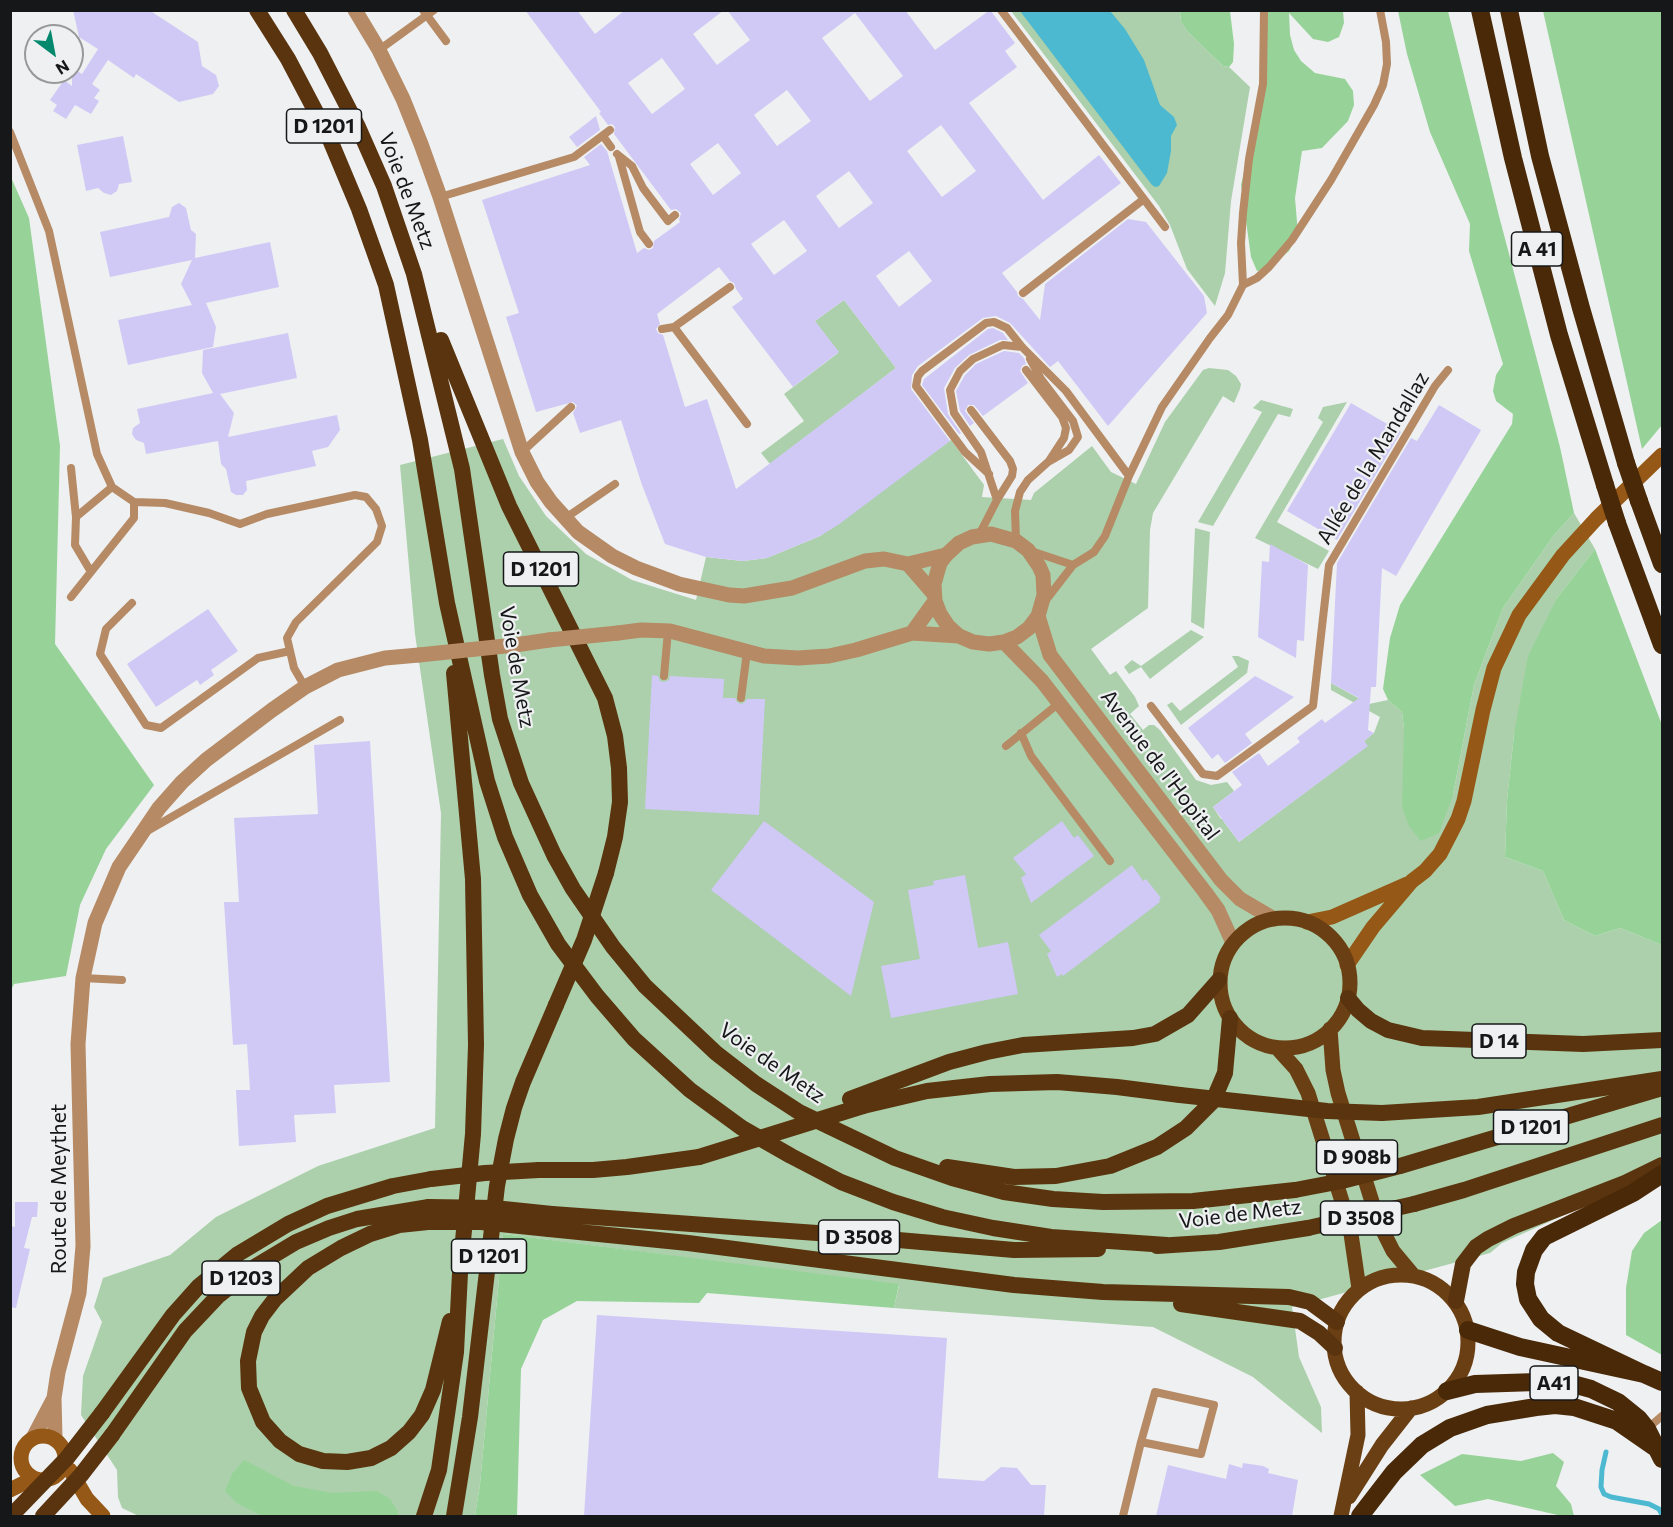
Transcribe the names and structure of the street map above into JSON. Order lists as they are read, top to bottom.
{
  "streets": {
    "highway": [
      "D 1201",
      "Voie de Metz",
      "A 41",
      "D 14",
      "D 3508",
      "D 1203",
      "A41"
    ],
    "main road": ["D 908b"],
    "street": ["Avenue de l'Hopital", "Route de Meythet"],
    "lane": ["Allée de la Mandallaz"]
  },
  "crossings": [
    ["D 1201", "Voie de Metz"],
    ["Voie de Metz", "D 3508"],
    ["Avenue de l'Hopital", "D 14"],
    ["Avenue de l'Hopital", "D 908b"],
    ["D 14", "D 908b"],
    ["D 908b", "A41"],
    ["D 3508", "D 1203"]
  ],
  "north": "bottom right"
}
